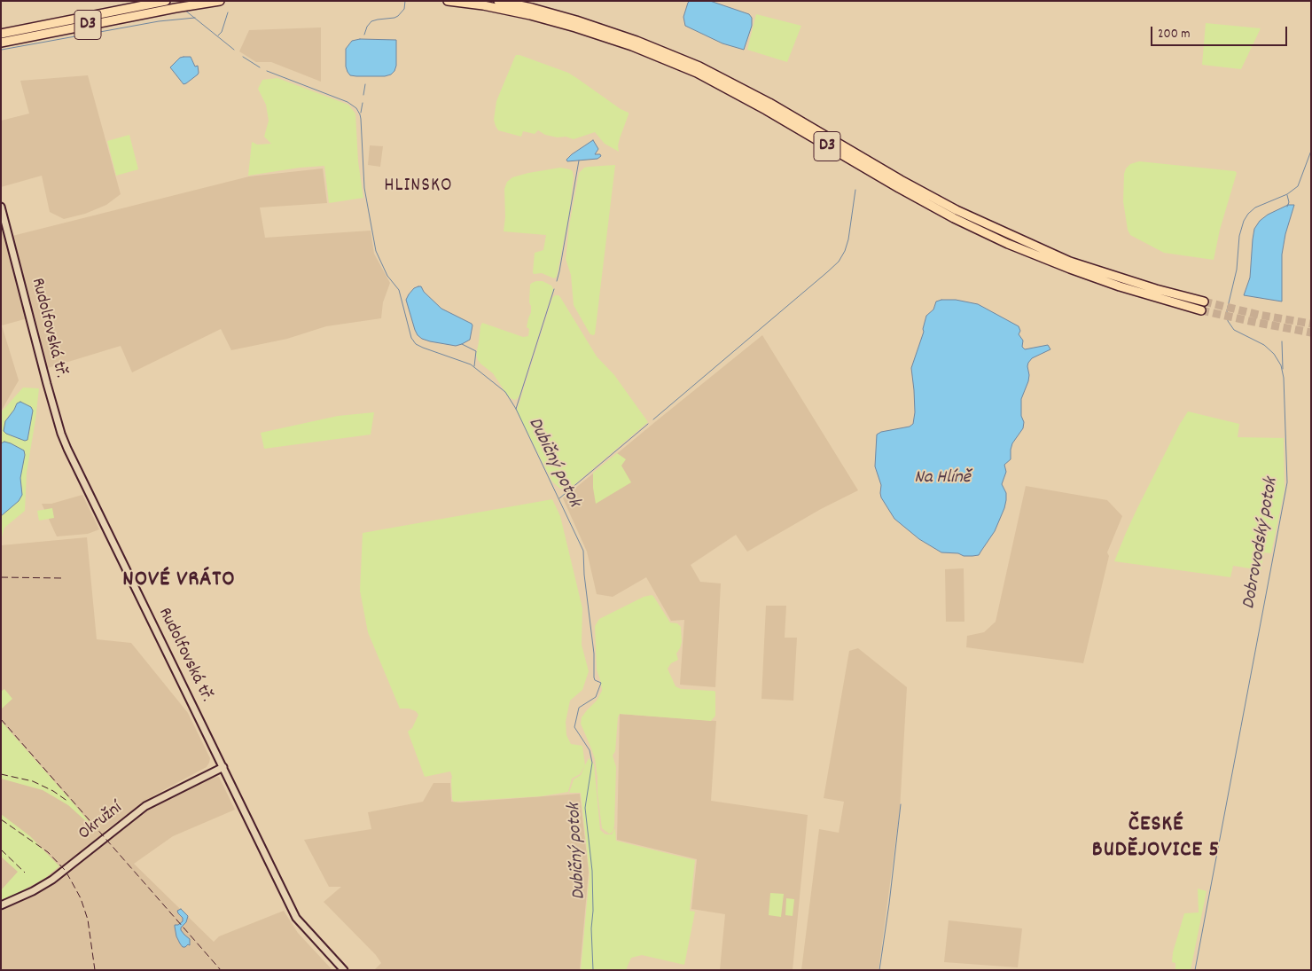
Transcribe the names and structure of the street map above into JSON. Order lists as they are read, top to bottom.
{
  "streets": {
    "highway": ["D3"],
    "main road": ["Rudolfovská tř.", "Okružní"]
  },
  "crossings": [
    ["Rudolfovská tř.", "Okružní"]
  ],
  "districts": ["HLINSKO", "NOVÉ VRÁTO", "ČESKÉ BUDĚJOVICE 5"],
  "water": ["Dubičný potok", "Na Hlíně", "Dobrovodský potok"],
  "scale_bar": "200 m"
}
